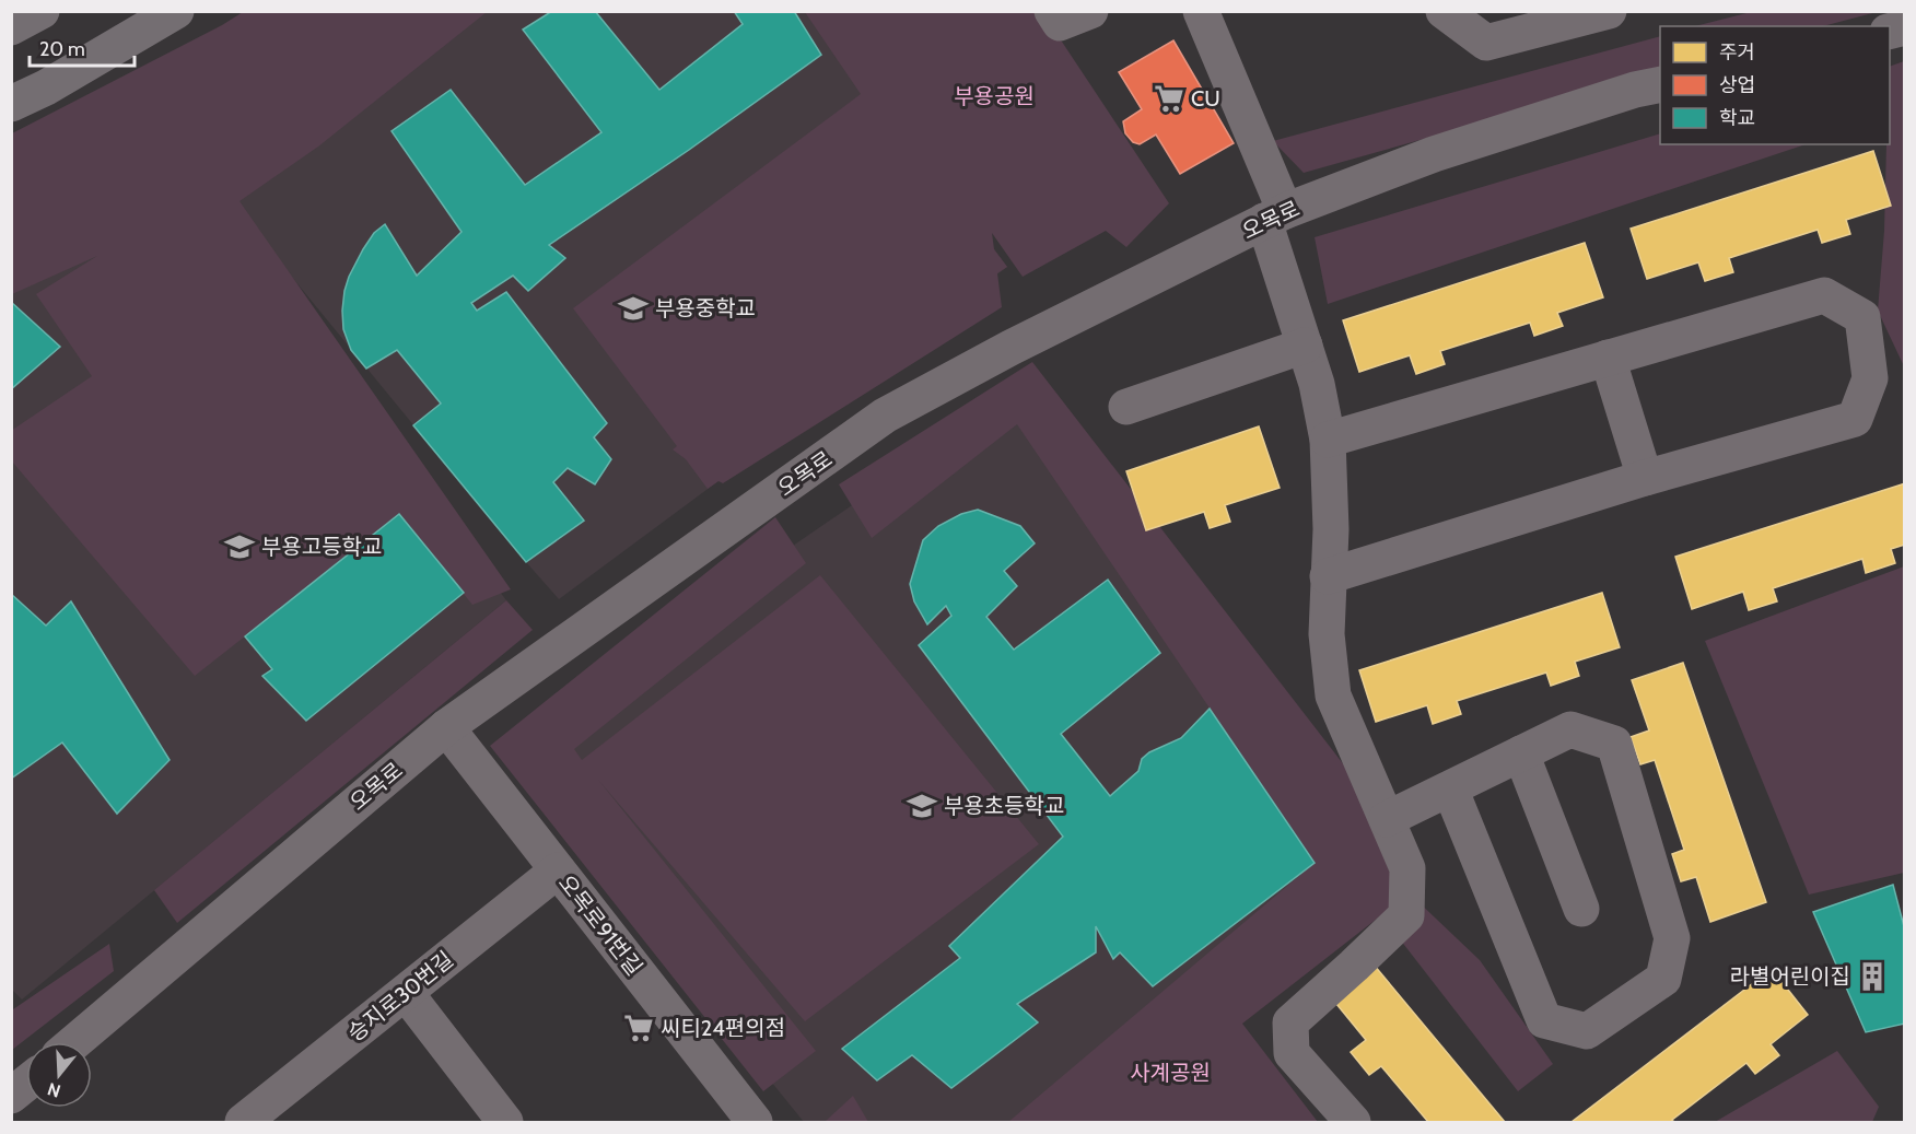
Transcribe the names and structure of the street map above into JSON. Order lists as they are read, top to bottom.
{
  "streets": {
    "street": ["오목로", "오목로91번길", "승지로30번길"]
  },
  "crossings": [
    ["오목로", "오목로91번길"],
    ["오목로91번길", "승지로30번길"]
  ],
  "parks": ["부용공원", "사계공원"],
  "places": {
    "supermarket": ["CU", "씨티24편의점"],
    "school or university": ["부용중학교", "부용고등학교", "부용초등학교"],
    "building": ["라별어린이집"]
  },
  "legend": ["주거", "상업", "학교"],
  "scale_bar": "20 m",
  "north": "bottom"
}
